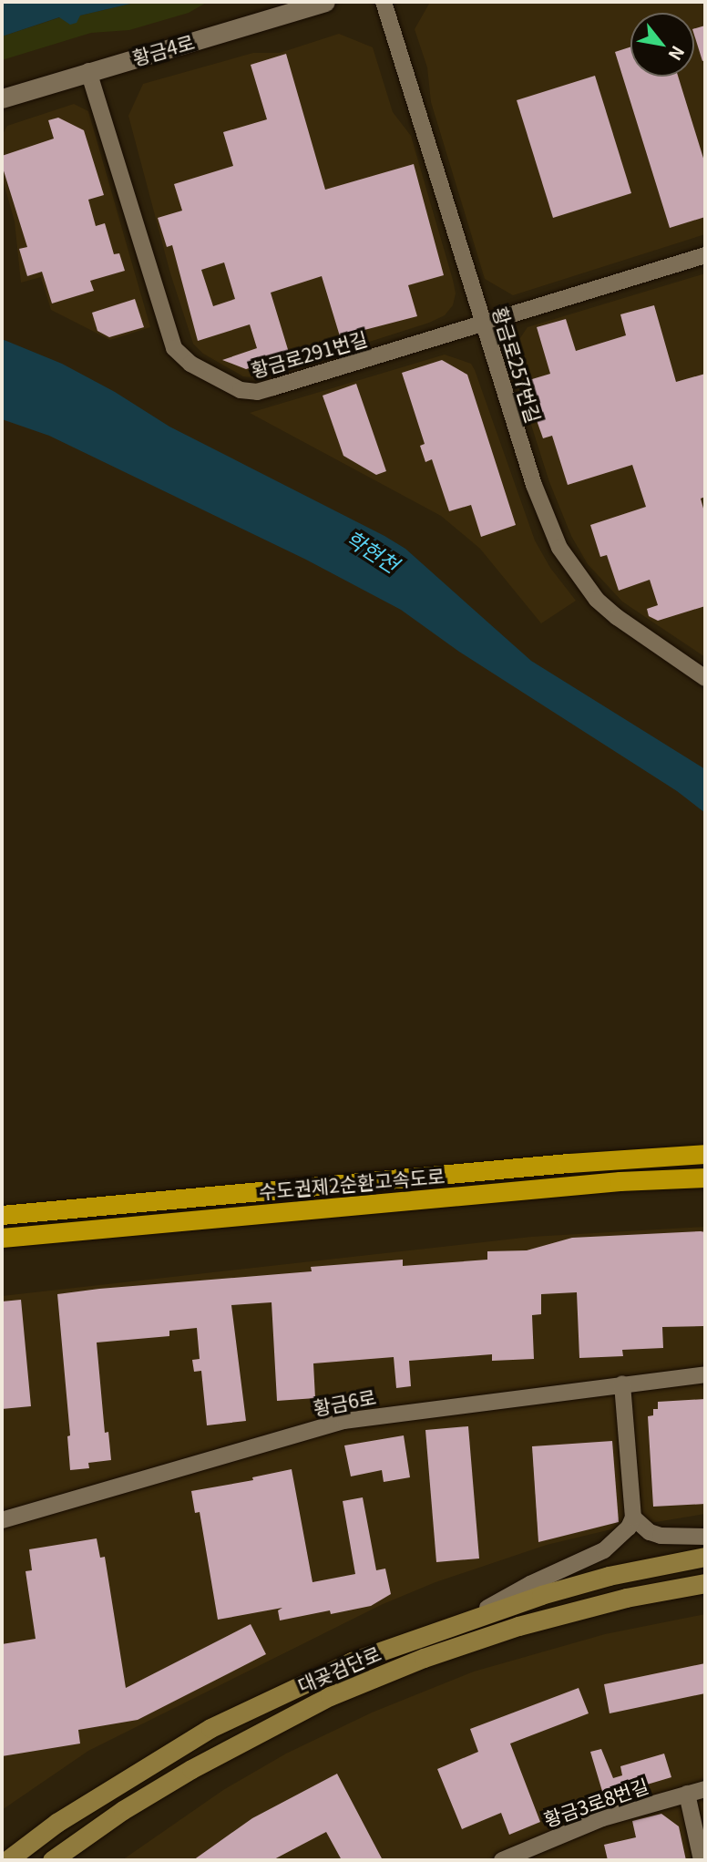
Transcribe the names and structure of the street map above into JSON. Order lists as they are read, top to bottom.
{
  "streets": {
    "highway": ["수도권제2순환고속도로"],
    "main road": ["대곶검단로"],
    "street": [
      "황금4로",
      "황금로291번길",
      "황금로257번길",
      "황금6로",
      "황금3로8번길"
    ]
  },
  "crossings": [
    ["황금4로", "황금로291번길"],
    ["황금로291번길", "황금로257번길"]
  ],
  "water": ["학현천"],
  "north": "bottom right"
}
